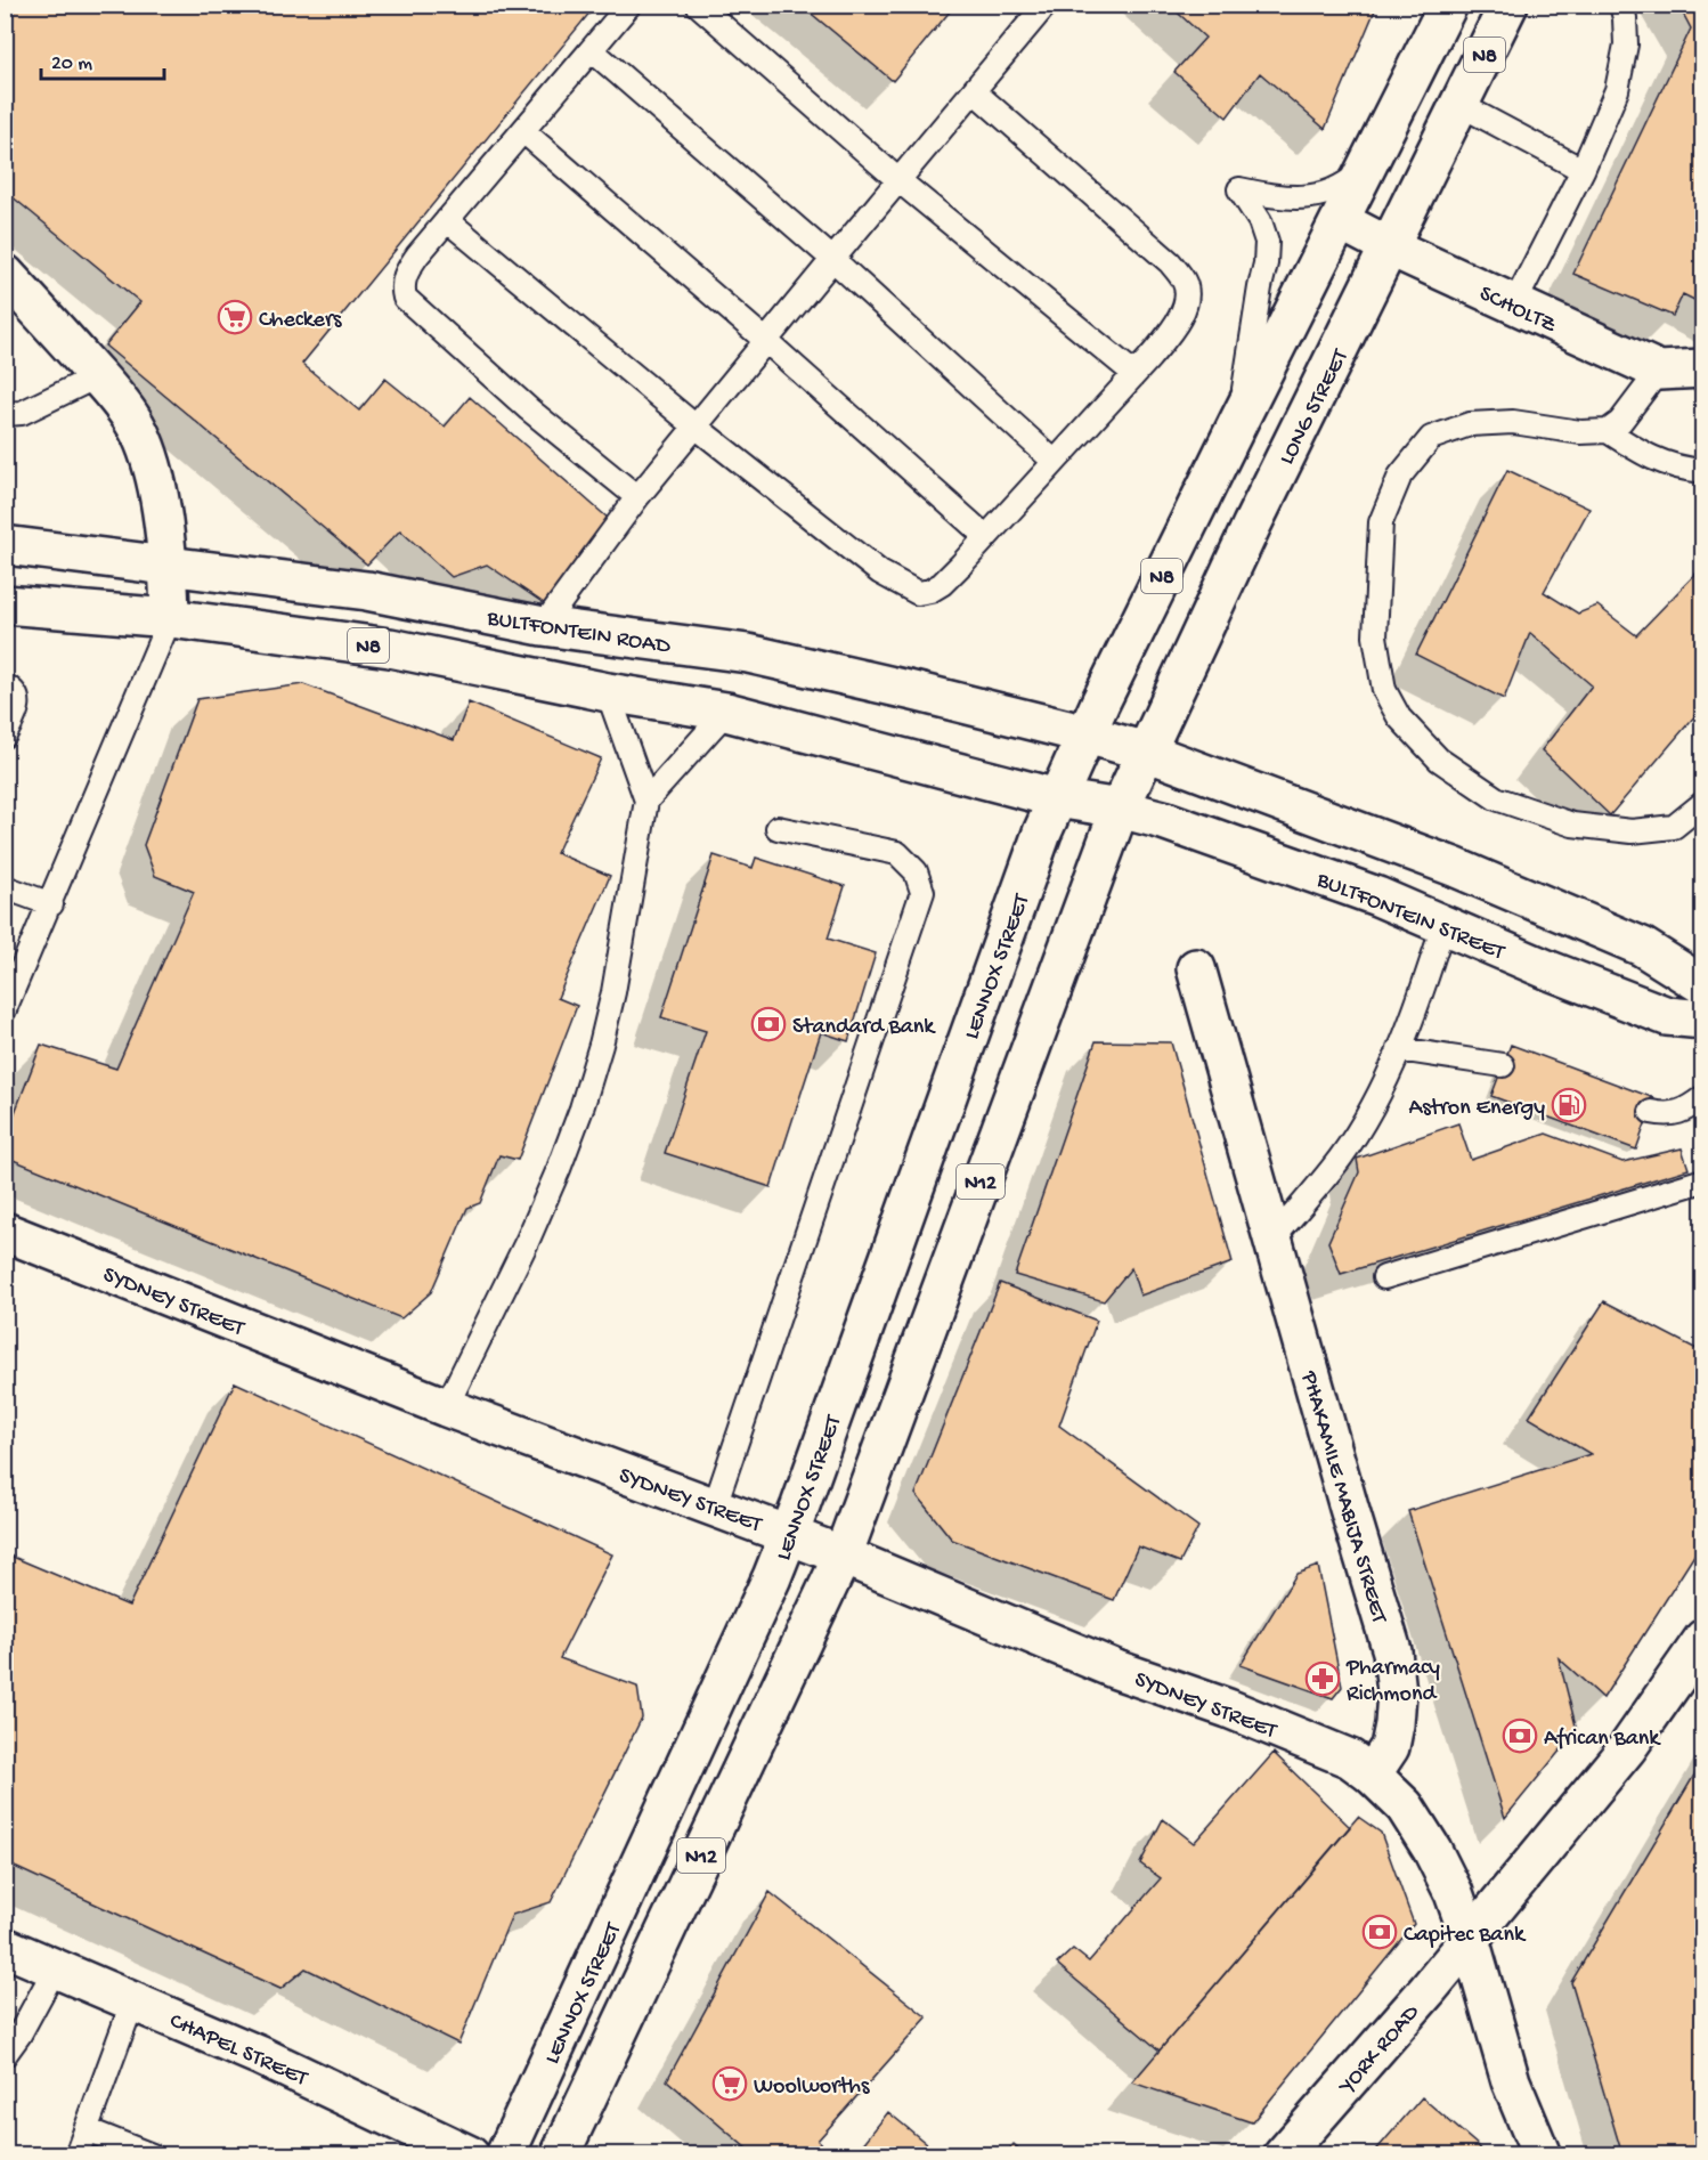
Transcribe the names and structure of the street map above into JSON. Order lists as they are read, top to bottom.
{
  "streets": {
    "main road": [
      "N8",
      "SCHOLTZ",
      "LONG STREET",
      "BULTFONTEIN ROAD",
      "BULTFONTEIN STREET",
      "LENNOX STREET",
      "N12",
      "SYDNEY STREET",
      "PHAKAMILE MABIJA STREET",
      "CHAPEL STREET",
      "YORK ROAD"
    ]
  },
  "crossings": [
    ["N8", "SCHOLTZ"],
    ["N8", "LONG STREET"],
    ["N8", "BULTFONTEIN ROAD"],
    ["N8", "BULTFONTEIN STREET"],
    ["N8", "LENNOX STREET"],
    ["N8", "N12"],
    ["SCHOLTZ", "LONG STREET"],
    ["LONG STREET", "BULTFONTEIN ROAD"],
    ["LONG STREET", "BULTFONTEIN STREET"],
    ["LONG STREET", "N12"],
    ["BULTFONTEIN STREET", "N12"],
    ["LENNOX STREET", "SYDNEY STREET"],
    ["N12", "SYDNEY STREET"],
    ["SYDNEY STREET", "PHAKAMILE MABIJA STREET"]
  ],
  "places": {
    "supermarket": ["Checkers", "Woolworths"],
    "bank": ["Standard Bank", "African Bank", "Capitec Bank"],
    "fuel station": ["Astron Energy"],
    "pharmacy": ["Pharmacy Richmond"]
  },
  "scale_bar": "20 m"
}
